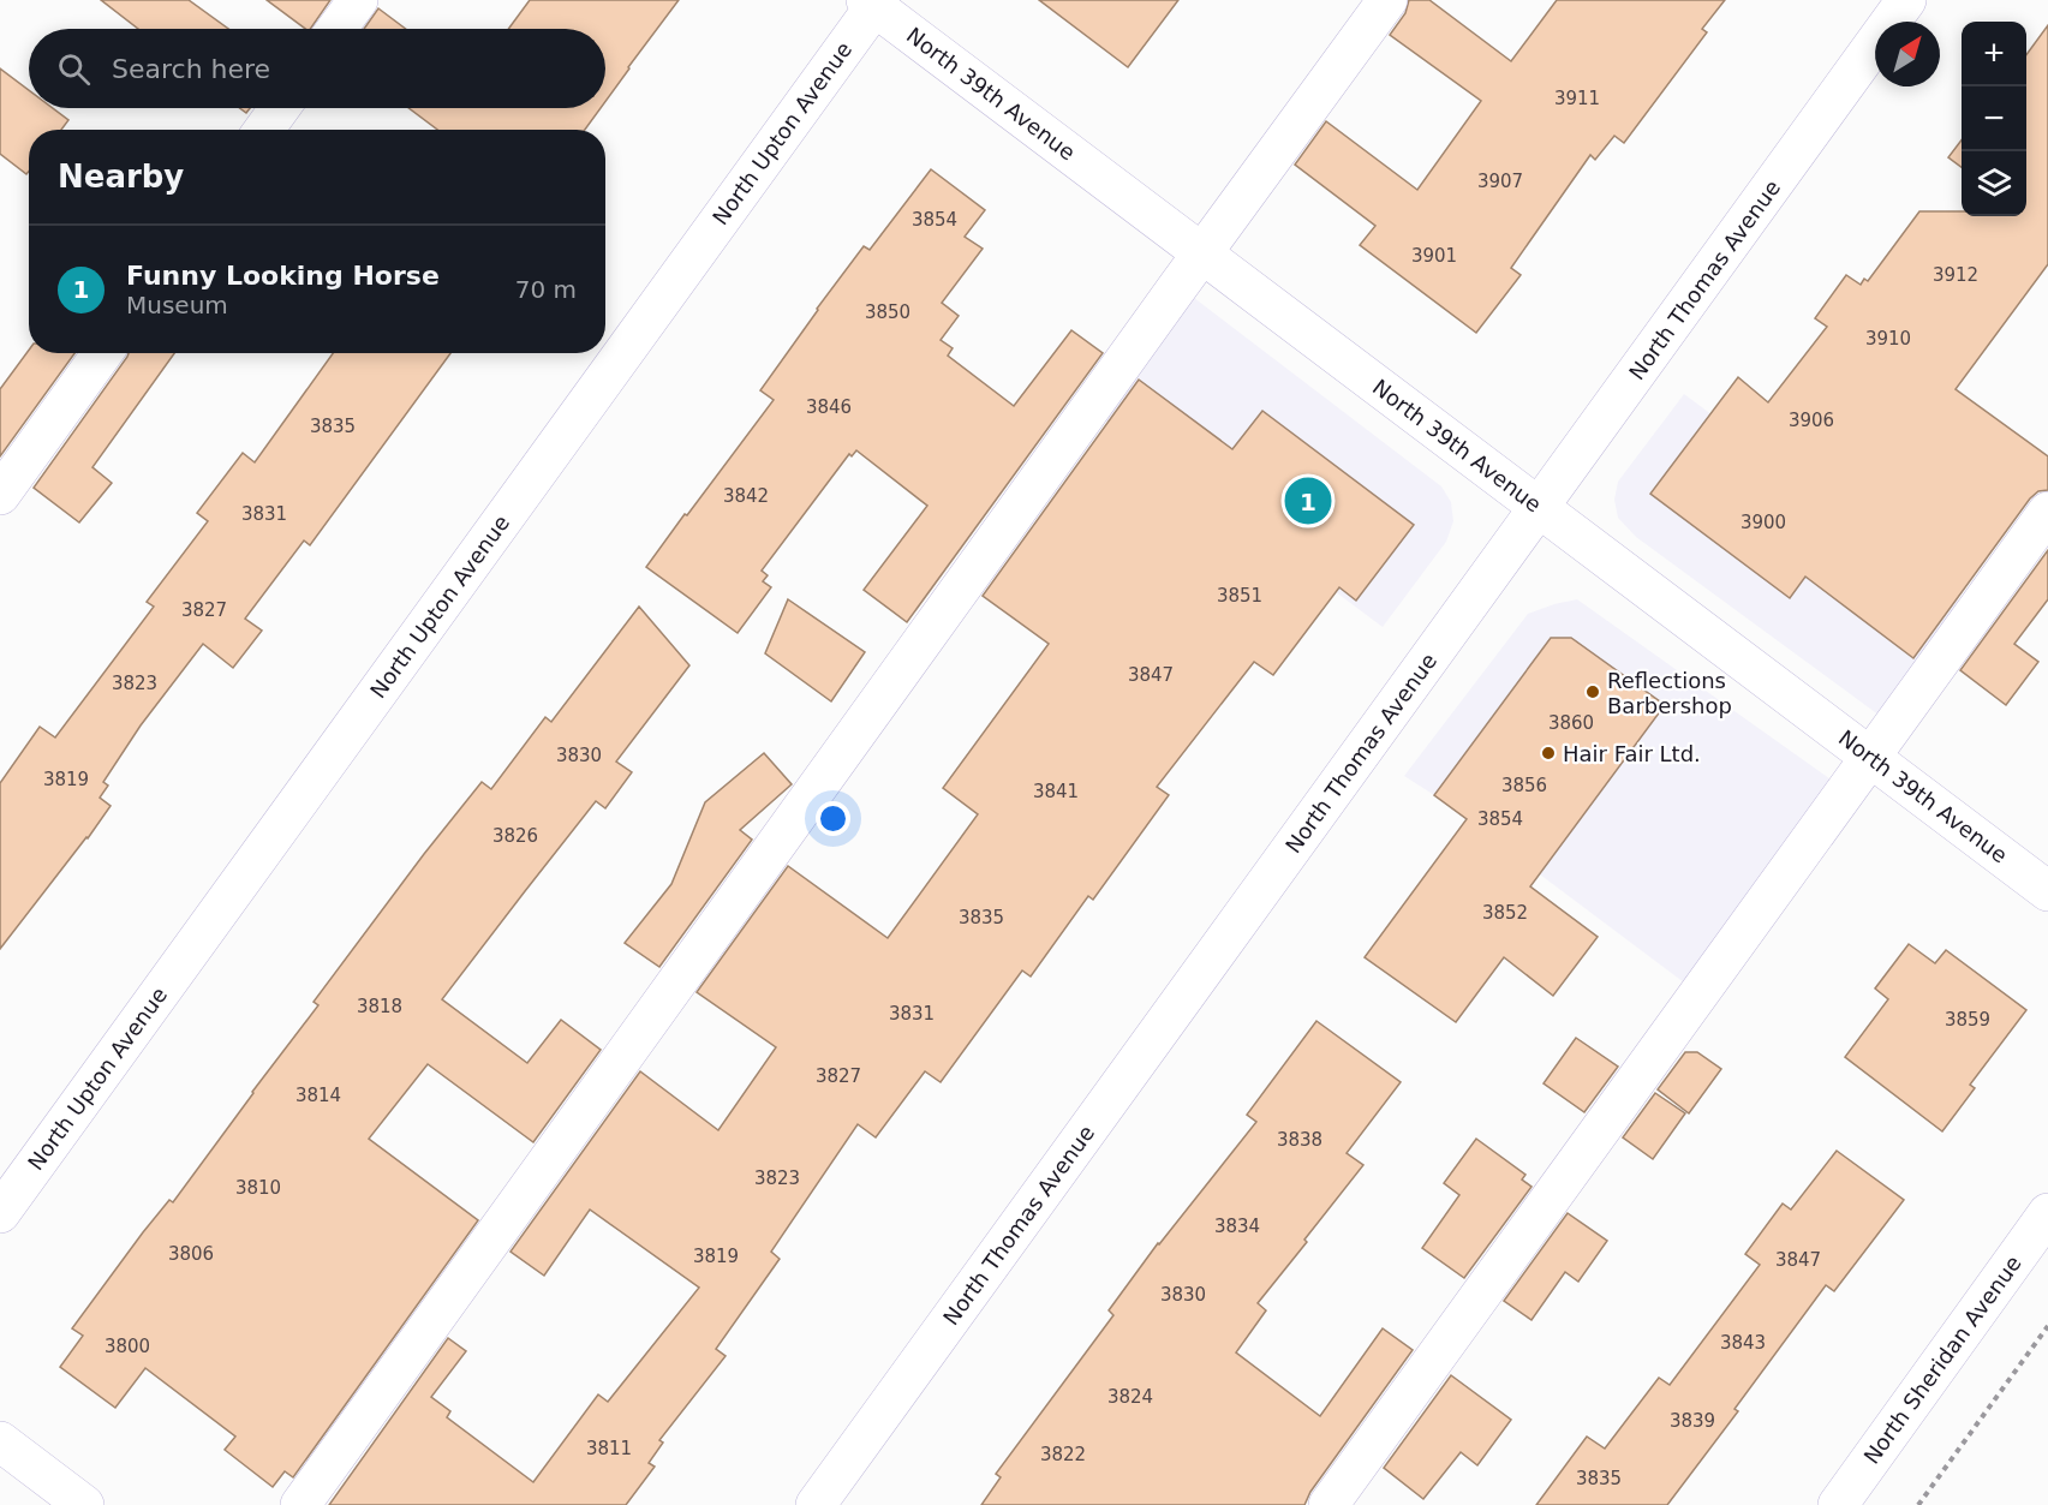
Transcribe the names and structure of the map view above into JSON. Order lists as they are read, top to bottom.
{
  "streets": {
    "street": [
      "North 39th Avenue",
      "North Upton Avenue",
      "North Thomas Avenue",
      "North Sheridan Avenue"
    ]
  },
  "crossings": [
    ["North 39th Avenue", "North Upton Avenue"],
    ["North 39th Avenue", "North Thomas Avenue"]
  ],
  "places": ["Reflections Barbershop", "Hair Fair Ltd."],
  "house_numbers": [
    "3911",
    "3907",
    "3854",
    "3901",
    "3912",
    "3850",
    "3910",
    "3846",
    "3906",
    "3835",
    "3842",
    "3831",
    "3900",
    "3851",
    "3827",
    "3847",
    "3823",
    "3860",
    "3830",
    "3819",
    "3856",
    "3841",
    "3854",
    "3826",
    "3852",
    "3835",
    "3818",
    "3831",
    "3859",
    "3827",
    "3814",
    "3838",
    "3823",
    "3810",
    "3834",
    "3806",
    "3819",
    "3847",
    "3830",
    "3843",
    "3800",
    "3824",
    "3839",
    "3811",
    "3822",
    "3835"
  ],
  "north": "top right",
  "page": {
    "map_buttons": ["+", "−"],
    "search": "Search here",
    "heading": "Nearby",
    "list": [
      {
        "mark": "1",
        "name": "Funny Looking Horse",
        "note": "Museum",
        "value": "70 m"
      }
    ],
    "pins": "1"
  }
}
